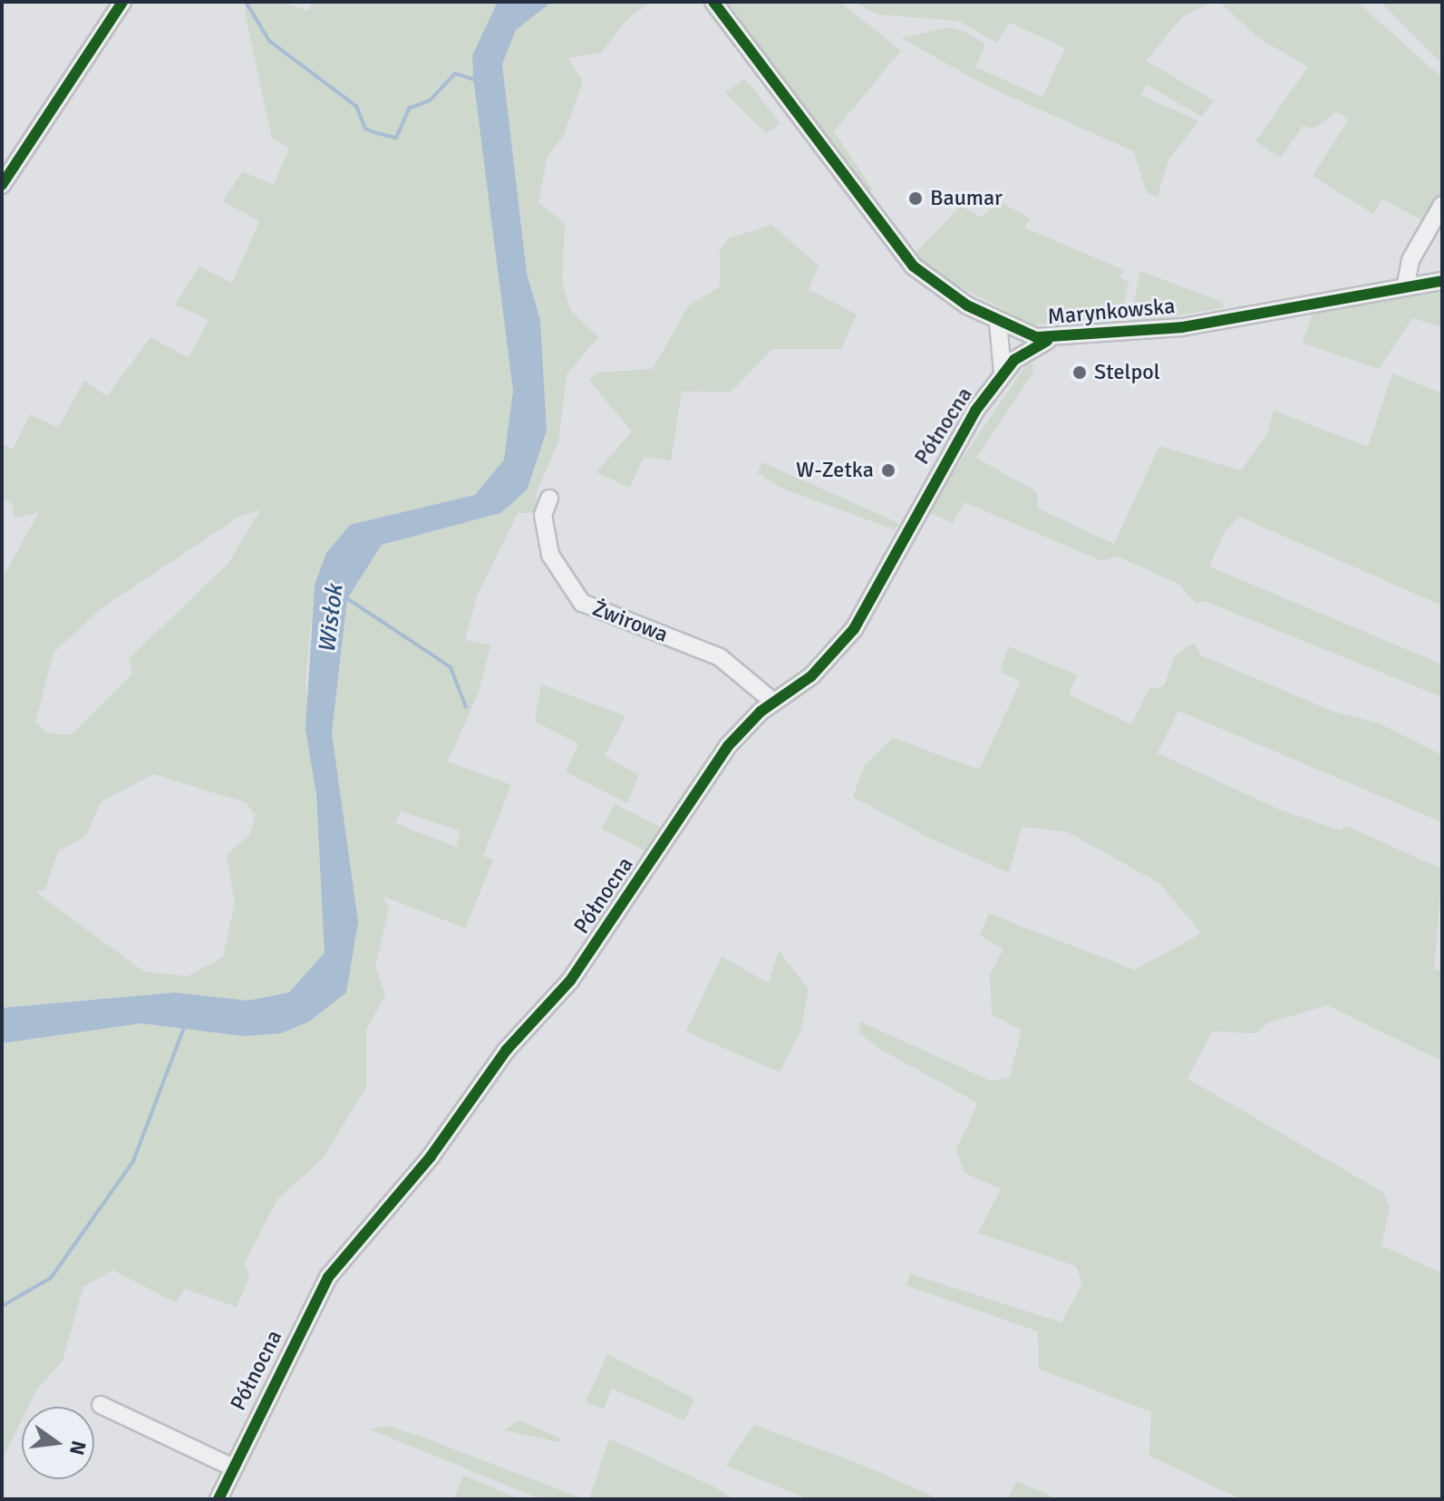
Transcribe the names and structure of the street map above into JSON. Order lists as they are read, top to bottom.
{
  "streets": {
    "street": ["Marynkowska", "Północna", "Żwirowa"]
  },
  "crossings": [
    ["Marynkowska", "Północna"],
    ["Północna", "Żwirowa"]
  ],
  "water": ["Wisłok"],
  "places": ["Baumar", "Stelpol", "W-Zetka"],
  "north": "right"
}
